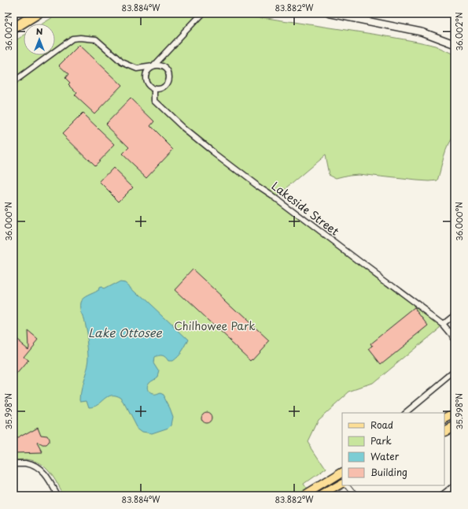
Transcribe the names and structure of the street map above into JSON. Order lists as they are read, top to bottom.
{
  "streets": {
    "street": ["Lakeside Street"]
  },
  "water": ["Lake Ottosee"],
  "parks": ["Chilhowee Park"],
  "legend": [
    "Road",
    "Park",
    "Water",
    "Building"
  ],
  "north": "top",
  "coordinates": [
    "83.884°W",
    "83.882°W",
    "36.002°N",
    "36.000°N",
    "35.998°N"
  ]
}
